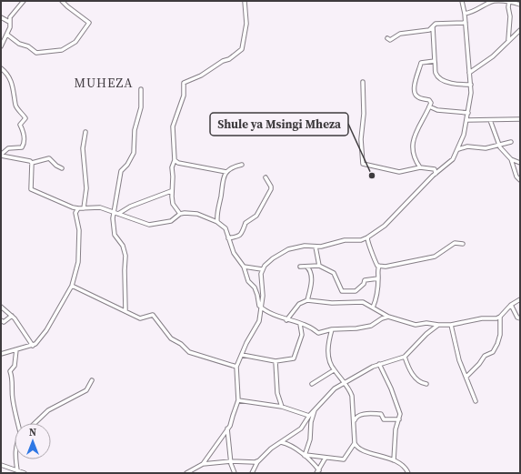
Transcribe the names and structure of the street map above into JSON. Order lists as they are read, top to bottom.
{
  "districts": ["MUHEZA"],
  "places": ["Shule ya Msingi Mheza"],
  "north": "top"
}
